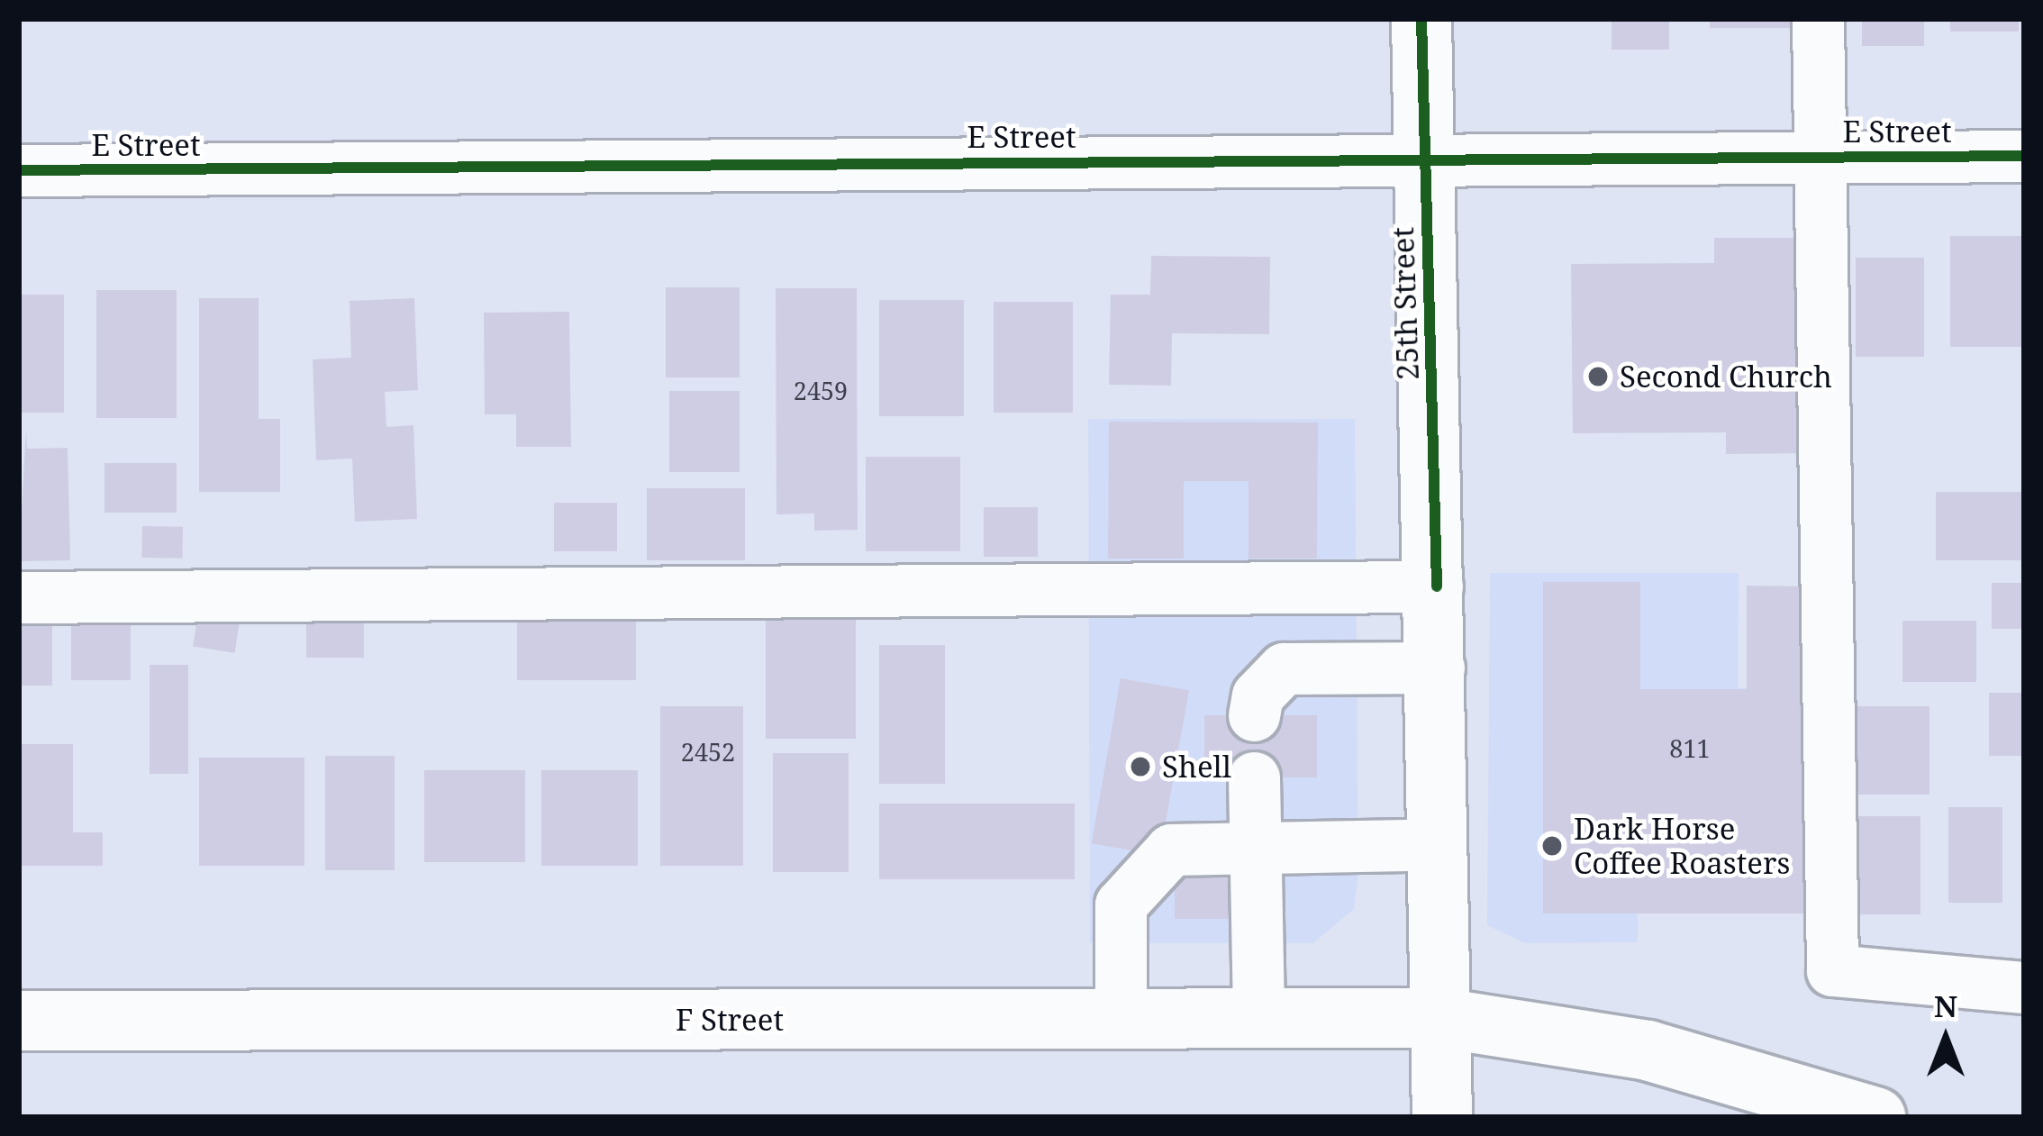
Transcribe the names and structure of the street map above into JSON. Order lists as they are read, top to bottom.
{
  "streets": {
    "main road": ["25th Street", "F Street"],
    "street": ["E Street"]
  },
  "crossings": [
    ["E Street", "25th Street"],
    ["25th Street", "F Street"]
  ],
  "places": ["Second Church", "Shell", "Dark Horse Coffee Roasters"],
  "house_numbers": ["2459", "811", "2452"],
  "north": "top"
}
